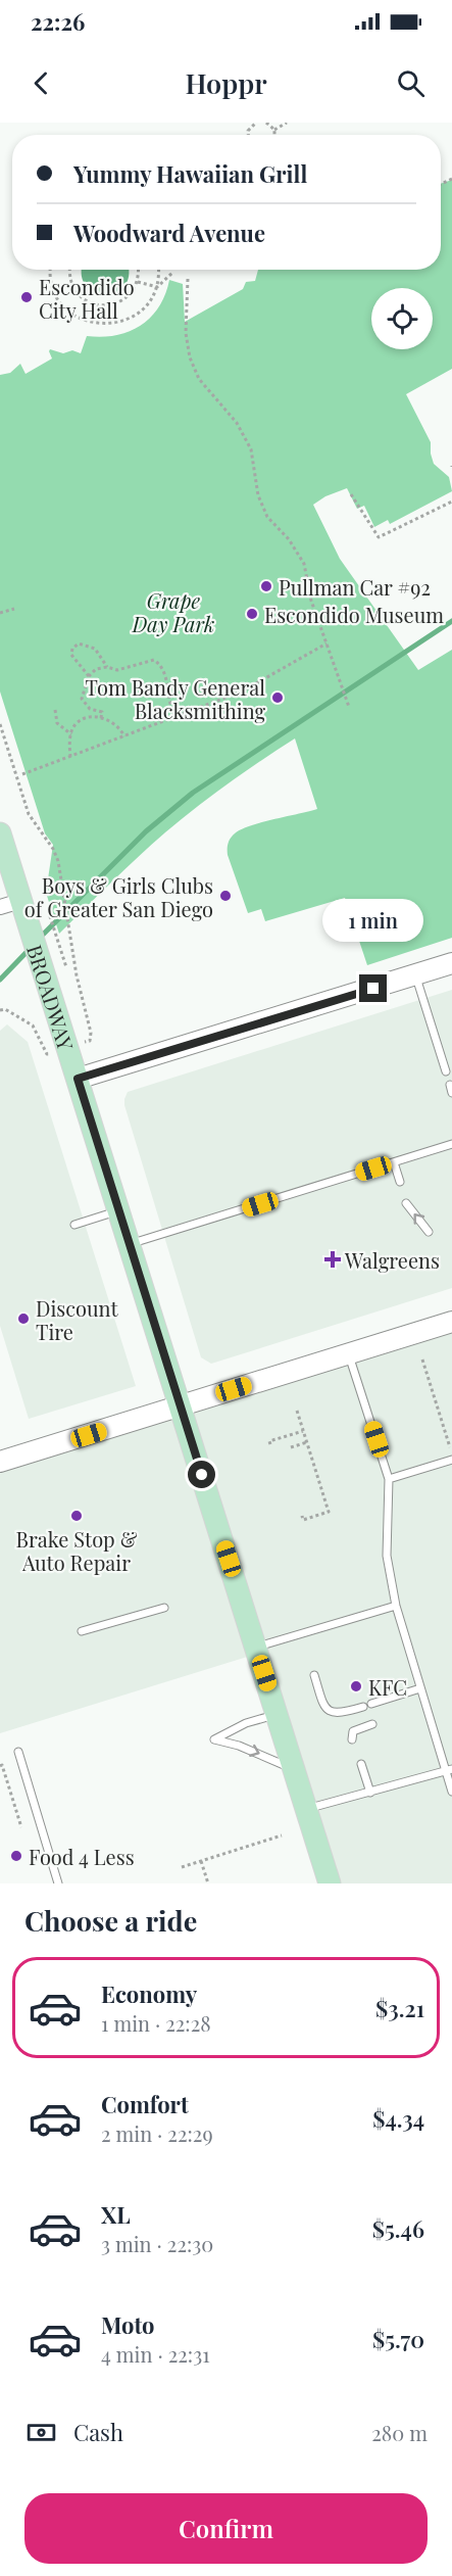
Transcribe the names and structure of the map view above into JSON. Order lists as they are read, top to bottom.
{
  "streets": {
    "main road": ["BROADWAY"]
  },
  "parks": ["Grape Day Park"],
  "places": {
    "other": [
      "Escondido City Hall",
      "Pullman Car #92",
      "Escondido Museum",
      "Tom Bandy General Blacksmithing",
      "Boys & Girls Clubs of Greater San Diego",
      "Discount Tire",
      "Brake Stop & Auto Repair",
      "KFC",
      "Food 4 Less"
    ],
    "health": ["Walgreens"]
  },
  "page": {
    "status": "22:26",
    "header": "Hoppr",
    "banner": ["Yummy Hawaiian Grill", "Woodward Avenue"],
    "bubble": "1 min",
    "heading": "Choose a ride",
    "list": [
      {
        "name": "Economy",
        "note": "1 min · 22:28",
        "value": "$3.21"
      },
      {
        "name": "Comfort",
        "note": "2 min · 22:29",
        "value": "$4.34"
      },
      {
        "name": "XL",
        "note": "3 min · 22:30",
        "value": "$5.46"
      },
      {
        "name": "Moto",
        "note": "4 min · 22:31",
        "value": "$5.70"
      }
    ],
    "pay": ["Cash", "280 m"],
    "buttons": "Confirm"
  }
}
